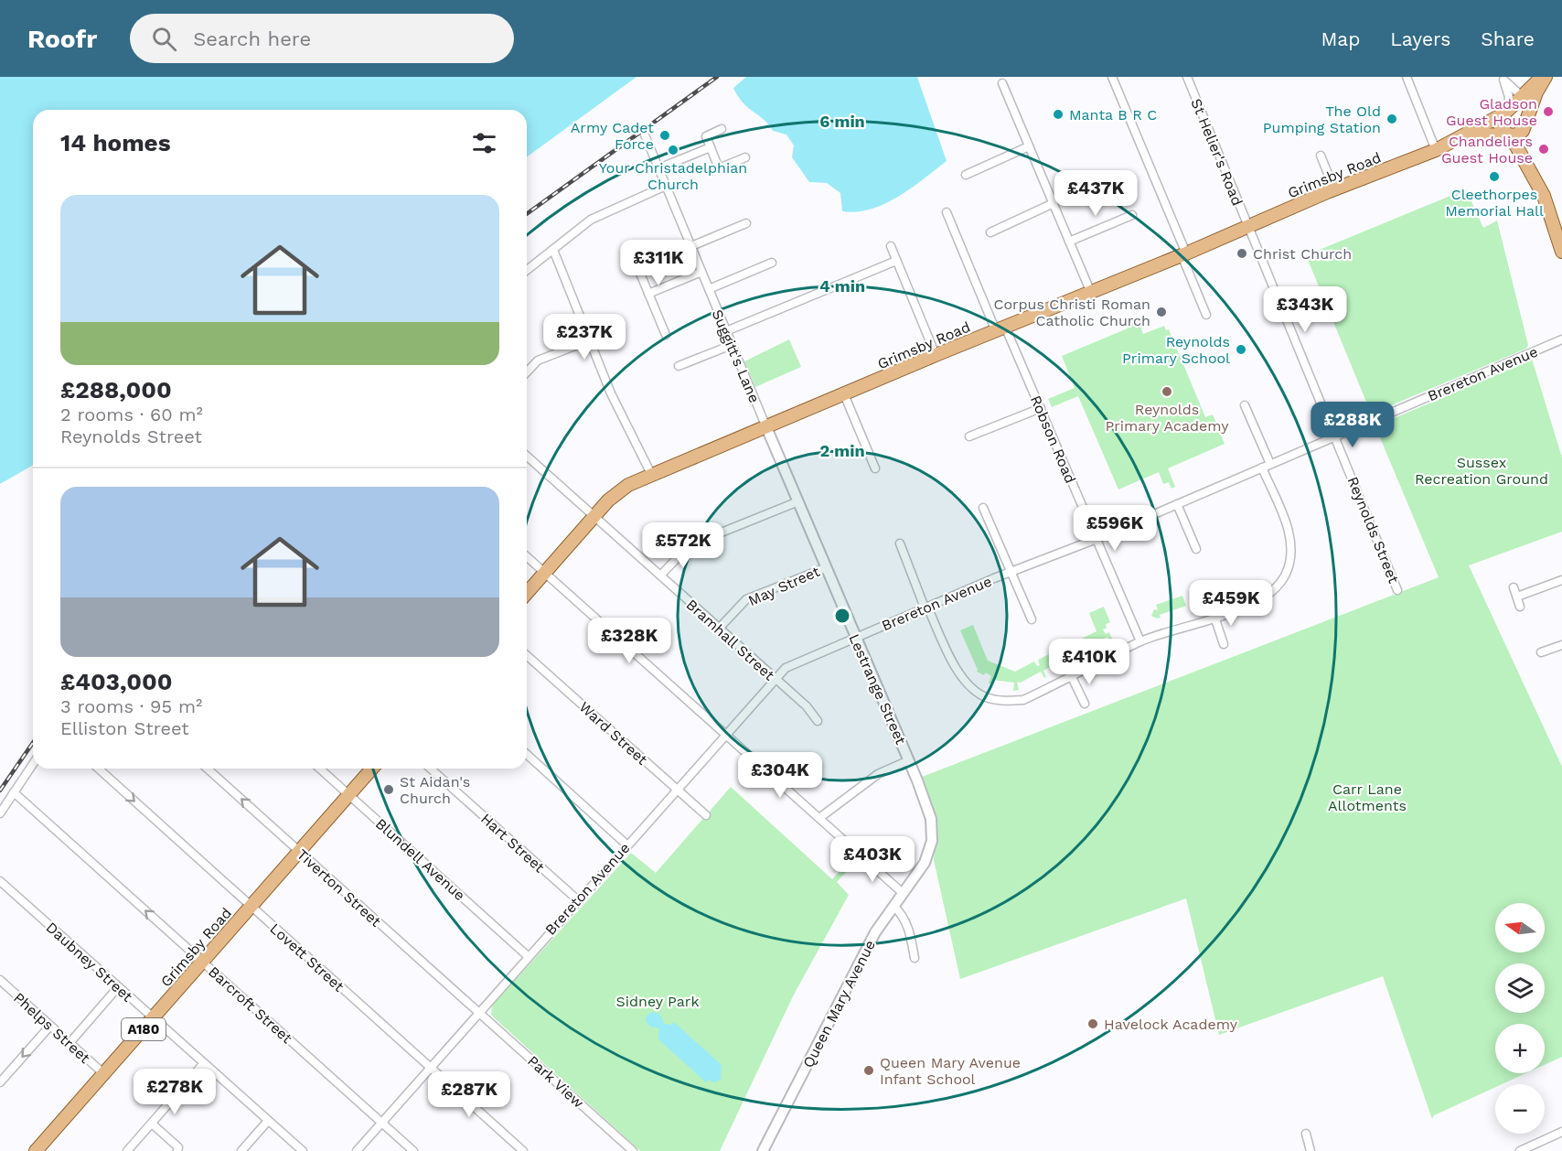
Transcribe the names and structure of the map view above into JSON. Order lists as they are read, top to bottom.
{
  "streets": {
    "main road": ["Grimsby Road", "A180"],
    "street": [
      "St Helier's Road",
      "Suggitt's Lane",
      "Brereton Avenue",
      "Robson Road",
      "Reynolds Street",
      "May Street",
      "Bramhall Street",
      "Lestrange Street",
      "Ward Street",
      "Hart Street",
      "Blundell Avenue",
      "Tiverton Street",
      "Lovett Street",
      "Daubney Street",
      "Queen Mary Avenue",
      "Barcroft Street",
      "Phelps Street",
      "Park View"
    ]
  },
  "crossings": [
    ["St Helier's Road", "Grimsby Road"],
    ["St Helier's Road", "Reynolds Street"],
    ["Grimsby Road", "Suggitt's Lane"],
    ["Grimsby Road", "Robson Road"],
    ["Grimsby Road", "Reynolds Street"],
    ["Grimsby Road", "Bramhall Street"],
    ["Grimsby Road", "Lestrange Street"],
    ["Grimsby Road", "Blundell Avenue"],
    ["Grimsby Road", "Tiverton Street"],
    ["Grimsby Road", "Lovett Street"],
    ["Grimsby Road", "Daubney Street"],
    ["Grimsby Road", "Barcroft Street"],
    ["Grimsby Road", "Phelps Street"],
    ["Suggitt's Lane", "Lestrange Street"],
    ["Brereton Avenue", "Robson Road"],
    ["Brereton Avenue", "Reynolds Street"],
    ["Brereton Avenue", "Bramhall Street"],
    ["Brereton Avenue", "Lestrange Street"],
    ["Brereton Avenue", "Ward Street"],
    ["Brereton Avenue", "Hart Street"],
    ["Brereton Avenue", "Blundell Avenue"],
    ["Brereton Avenue", "Tiverton Street"],
    ["Brereton Avenue", "Lovett Street"],
    ["Brereton Avenue", "Barcroft Street"],
    ["Brereton Avenue", "Park View"],
    ["May Street", "Bramhall Street"],
    ["May Street", "Lestrange Street"],
    ["Lestrange Street", "Queen Mary Avenue"],
    ["Tiverton Street", "Park View"]
  ],
  "one_way": ["Lovett Street", "Barcroft Street"],
  "parks": ["Sussex Recreation Ground", "Carr Lane Allotments", "Sidney Park"],
  "places": [
    "Gladson Guest House",
    "Manta B R C",
    "The Old Pumping Station",
    "Army Cadet Force",
    "Chandeliers Guest House",
    "Your Christadelphian Church",
    "Cleethorpes Memorial Hall",
    "Christ Church",
    "Corpus Christi Roman Catholic Church",
    "Reynolds Primary School",
    "Reynolds Primary Academy",
    "St Aidan's Church",
    "Havelock Academy",
    "Queen Mary Avenue Infant School"
  ],
  "north": "left",
  "page": {
    "header": "Roofr",
    "search": "Search here",
    "nav": ["Map", "Layers", "Share"],
    "heading": "14 homes",
    "price": [
      "£437K",
      "£311K",
      "£343K",
      "£237K",
      "£288K",
      "£596K",
      "£572K",
      "£459K",
      "£328K",
      "£410K",
      "£304K",
      "£403K",
      "£278K",
      "£287K"
    ],
    "list": [
      {
        "name": "£288,000",
        "note": "2 rooms · 60 m² · Reynolds Street"
      },
      {
        "name": "£403,000",
        "note": "3 rooms · 95 m² · Elliston Street"
      }
    ],
    "map_buttons": ["+", "−"]
  },
  "rings": ["6 min", "4 min", "2 min"]
}
